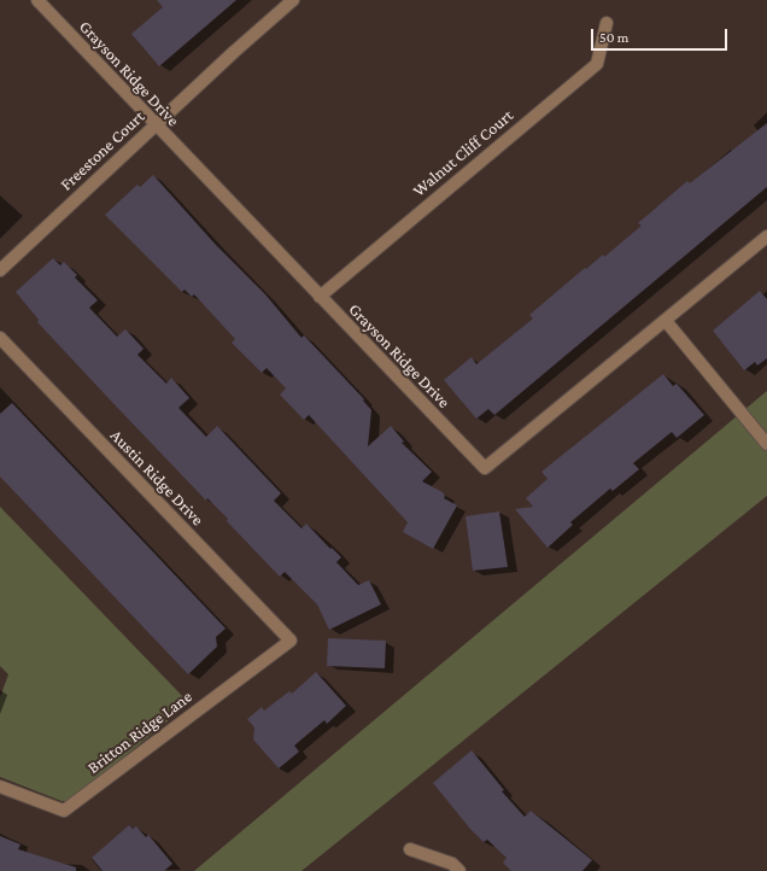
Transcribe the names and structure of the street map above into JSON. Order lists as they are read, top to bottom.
{
  "streets": {
    "street": [
      "Grayson Ridge Drive",
      "Freestone Court",
      "Walnut Cliff Court",
      "Austin Ridge Drive",
      "Britton Ridge Lane"
    ]
  },
  "crossings": [
    ["Grayson Ridge Drive", "Freestone Court"],
    ["Grayson Ridge Drive", "Walnut Cliff Court"],
    ["Austin Ridge Drive", "Britton Ridge Lane"]
  ],
  "scale_bar": "50 m"
}
